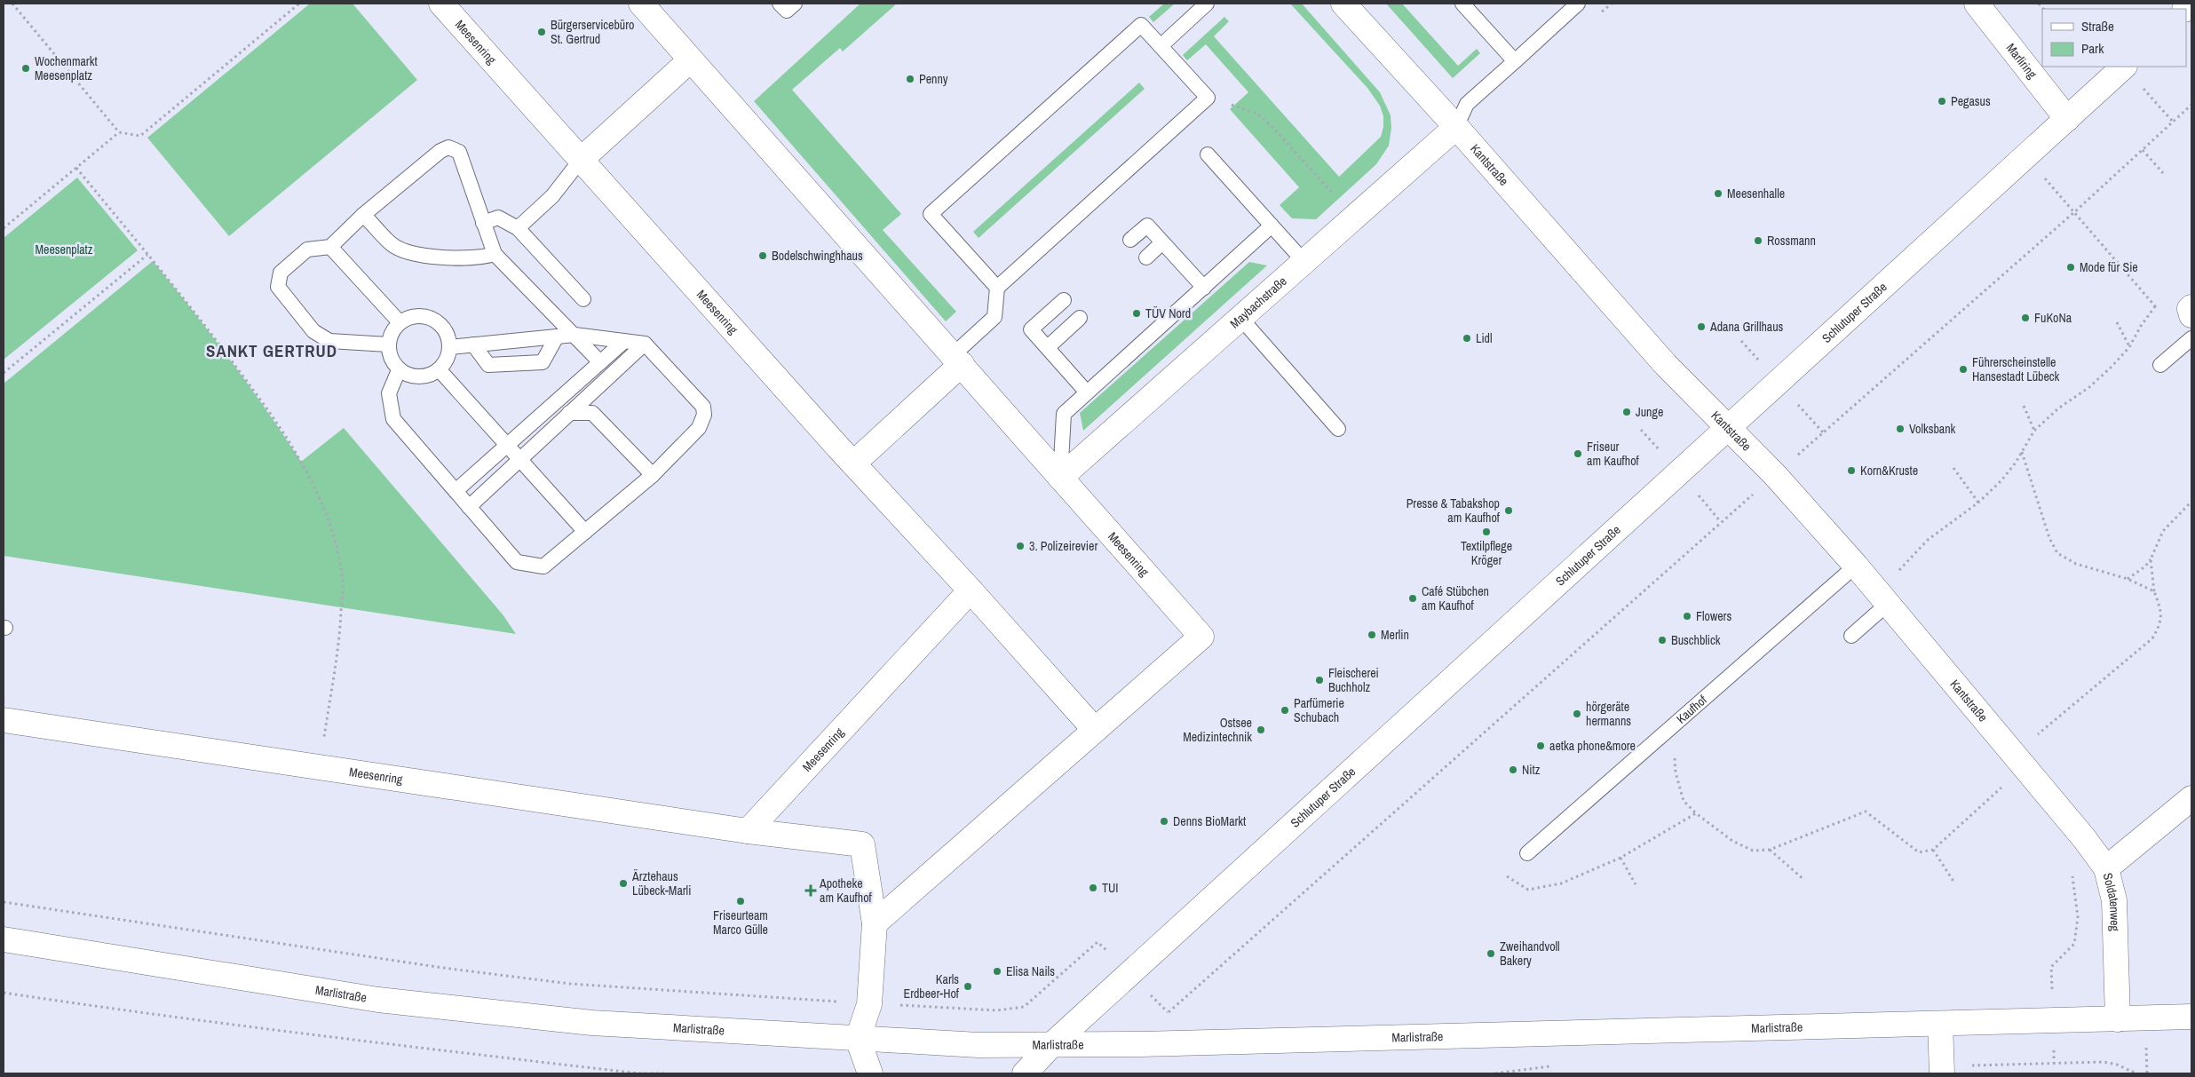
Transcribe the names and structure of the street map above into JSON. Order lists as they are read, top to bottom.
{
  "streets": {
    "street": [
      "Meesenring",
      "Marliring",
      "Kantstraße",
      "Maybachstraße",
      "Schlutuper Straße",
      "Soldatenweg",
      "Marlistraße"
    ],
    "lane": ["Kaufhof"]
  },
  "crossings": [
    ["Meesenring", "Maybachstraße"],
    ["Meesenring", "Marlistraße"],
    ["Marliring", "Schlutuper Straße"],
    ["Kantstraße", "Maybachstraße"],
    ["Kantstraße", "Schlutuper Straße"],
    ["Kantstraße", "Kaufhof"],
    ["Kantstraße", "Soldatenweg"],
    ["Schlutuper Straße", "Marlistraße"],
    ["Soldatenweg", "Marlistraße"]
  ],
  "districts": ["SANKT GERTRUD"],
  "parks": ["Meesenplatz"],
  "places": {
    "other": [
      "Bürgerservicebüro St. Gertrud",
      "Wochenmarkt Meesenplatz",
      "Penny",
      "Pegasus",
      "Meesenhalle",
      "Rossmann",
      "Bodelschwinghhaus",
      "Mode für Sie",
      "TÜV Nord",
      "FuKoNa",
      "Adana Grillhaus",
      "Lidl",
      "Führerscheinstelle Hansestadt Lübeck",
      "Junge",
      "Volksbank",
      "Friseur am Kaufhof",
      "Korn&Kruste",
      "Presse & Tabakshop am Kaufhof",
      "Textilpflege Kröger",
      "3. Polizeirevier",
      "Café Stübchen am Kaufhof",
      "Flowers",
      "Merlin",
      "Buschblick",
      "Fleischerei Buchholz",
      "Parfümerie Schubach",
      "hörgeräte hermanns",
      "Ostsee Medizintechnik",
      "aetka phone&more",
      "Nitz",
      "Denns BioMarkt",
      "Ärztehaus Lübeck-Marli",
      "TUI",
      "Friseurteam Marco Gülle",
      "Zweihandvoll Bakery",
      "Elisa Nails",
      "Karls Erdbeer-Hof"
    ],
    "health": ["Apotheke am Kaufhof"]
  },
  "legend": ["Straße", "Park"]
}
